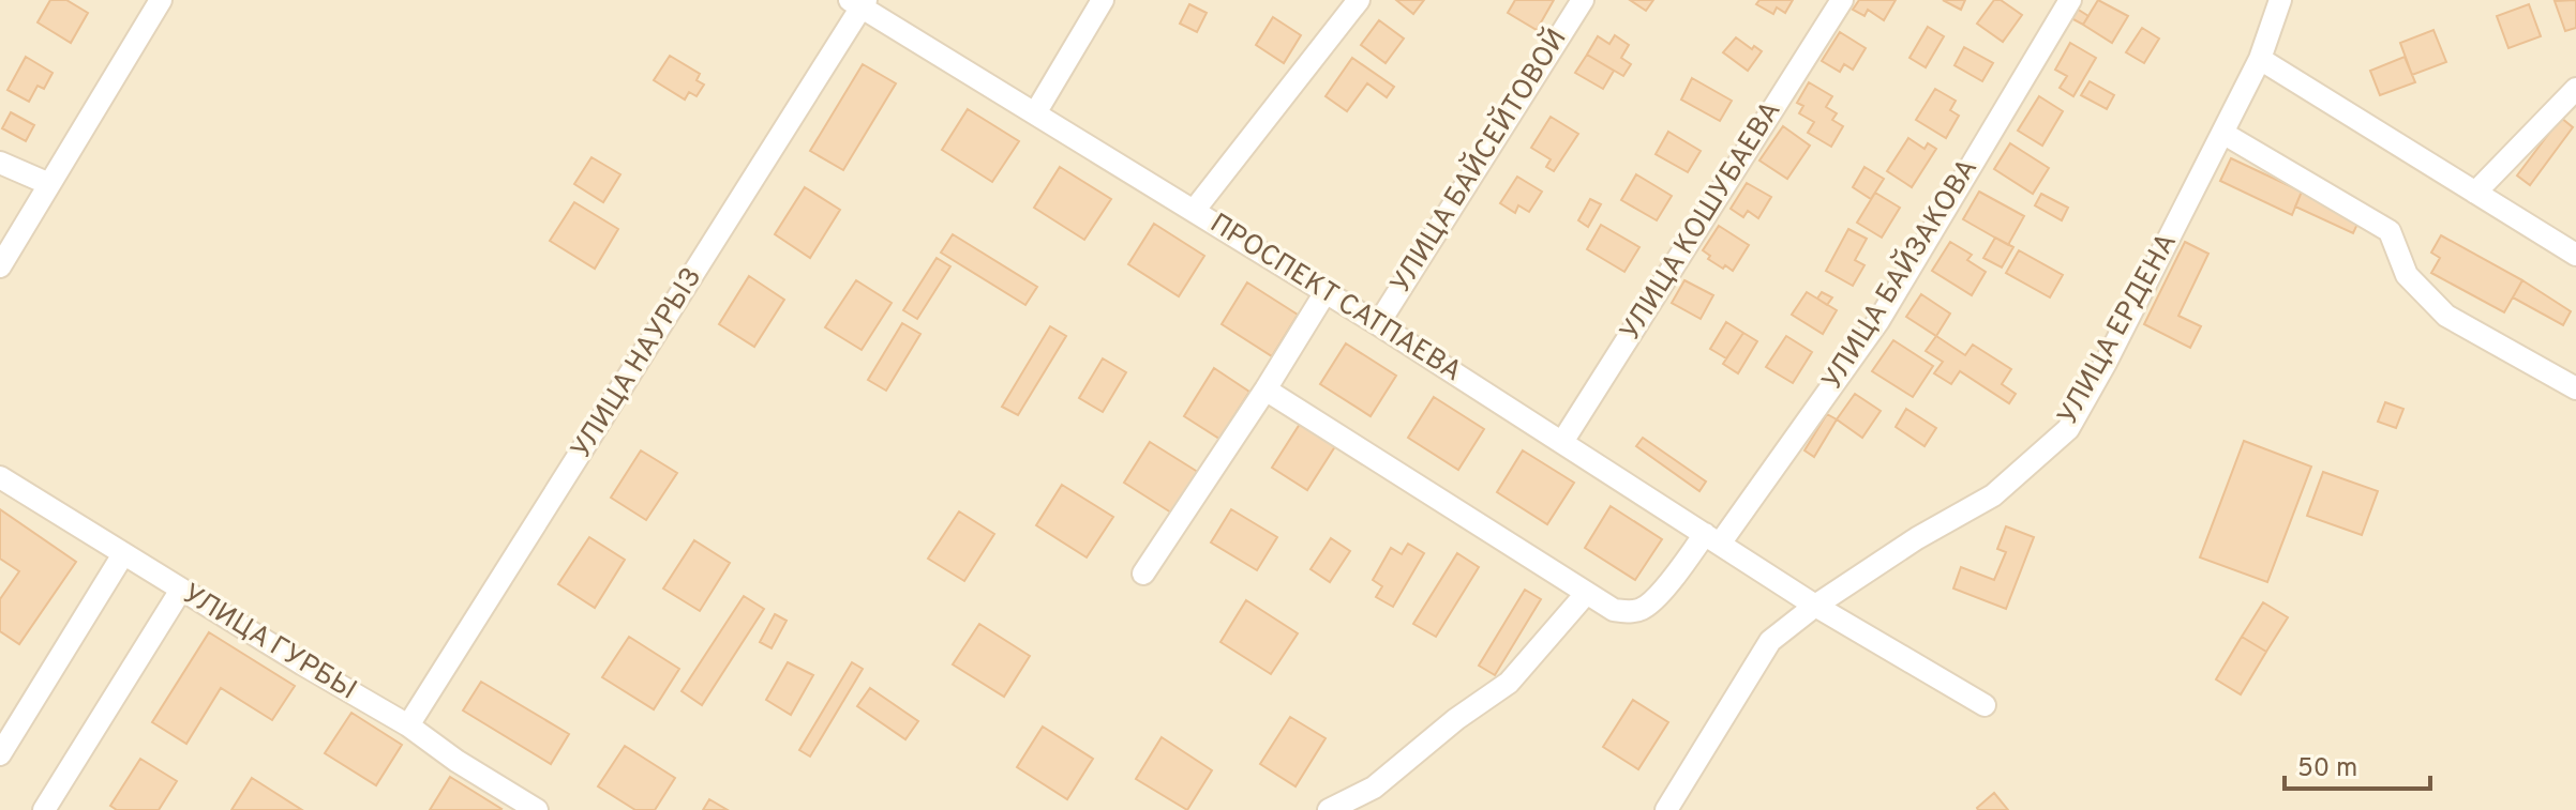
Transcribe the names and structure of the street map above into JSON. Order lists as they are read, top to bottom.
{
  "streets": {
    "street": [
      "УЛИЦА БАЙСЕЙТОВОЙ",
      "УЛИЦА КОШУБАЕВА",
      "УЛИЦА БАЙЗАКОВА",
      "ПРОСПЕКТ САТПАЕВА",
      "УЛИЦА ЕРДЕНА",
      "УЛИЦА НАУРЫЗ",
      "УЛИЦА ГУРБЫ"
    ]
  },
  "crossings": [
    ["УЛИЦА БАЙСЕЙТОВОЙ", "ПРОСПЕКТ САТПАЕВА"],
    ["УЛИЦА КОШУБАЕВА", "ПРОСПЕКТ САТПАЕВА"],
    ["УЛИЦА БАЙЗАКОВА", "ПРОСПЕКТ САТПАЕВА"],
    ["ПРОСПЕКТ САТПАЕВА", "УЛИЦА ЕРДЕНА"],
    ["ПРОСПЕКТ САТПАЕВА", "УЛИЦА НАУРЫЗ"],
    ["УЛИЦА НАУРЫЗ", "УЛИЦА ГУРБЫ"]
  ],
  "scale_bar": "50 m"
}
